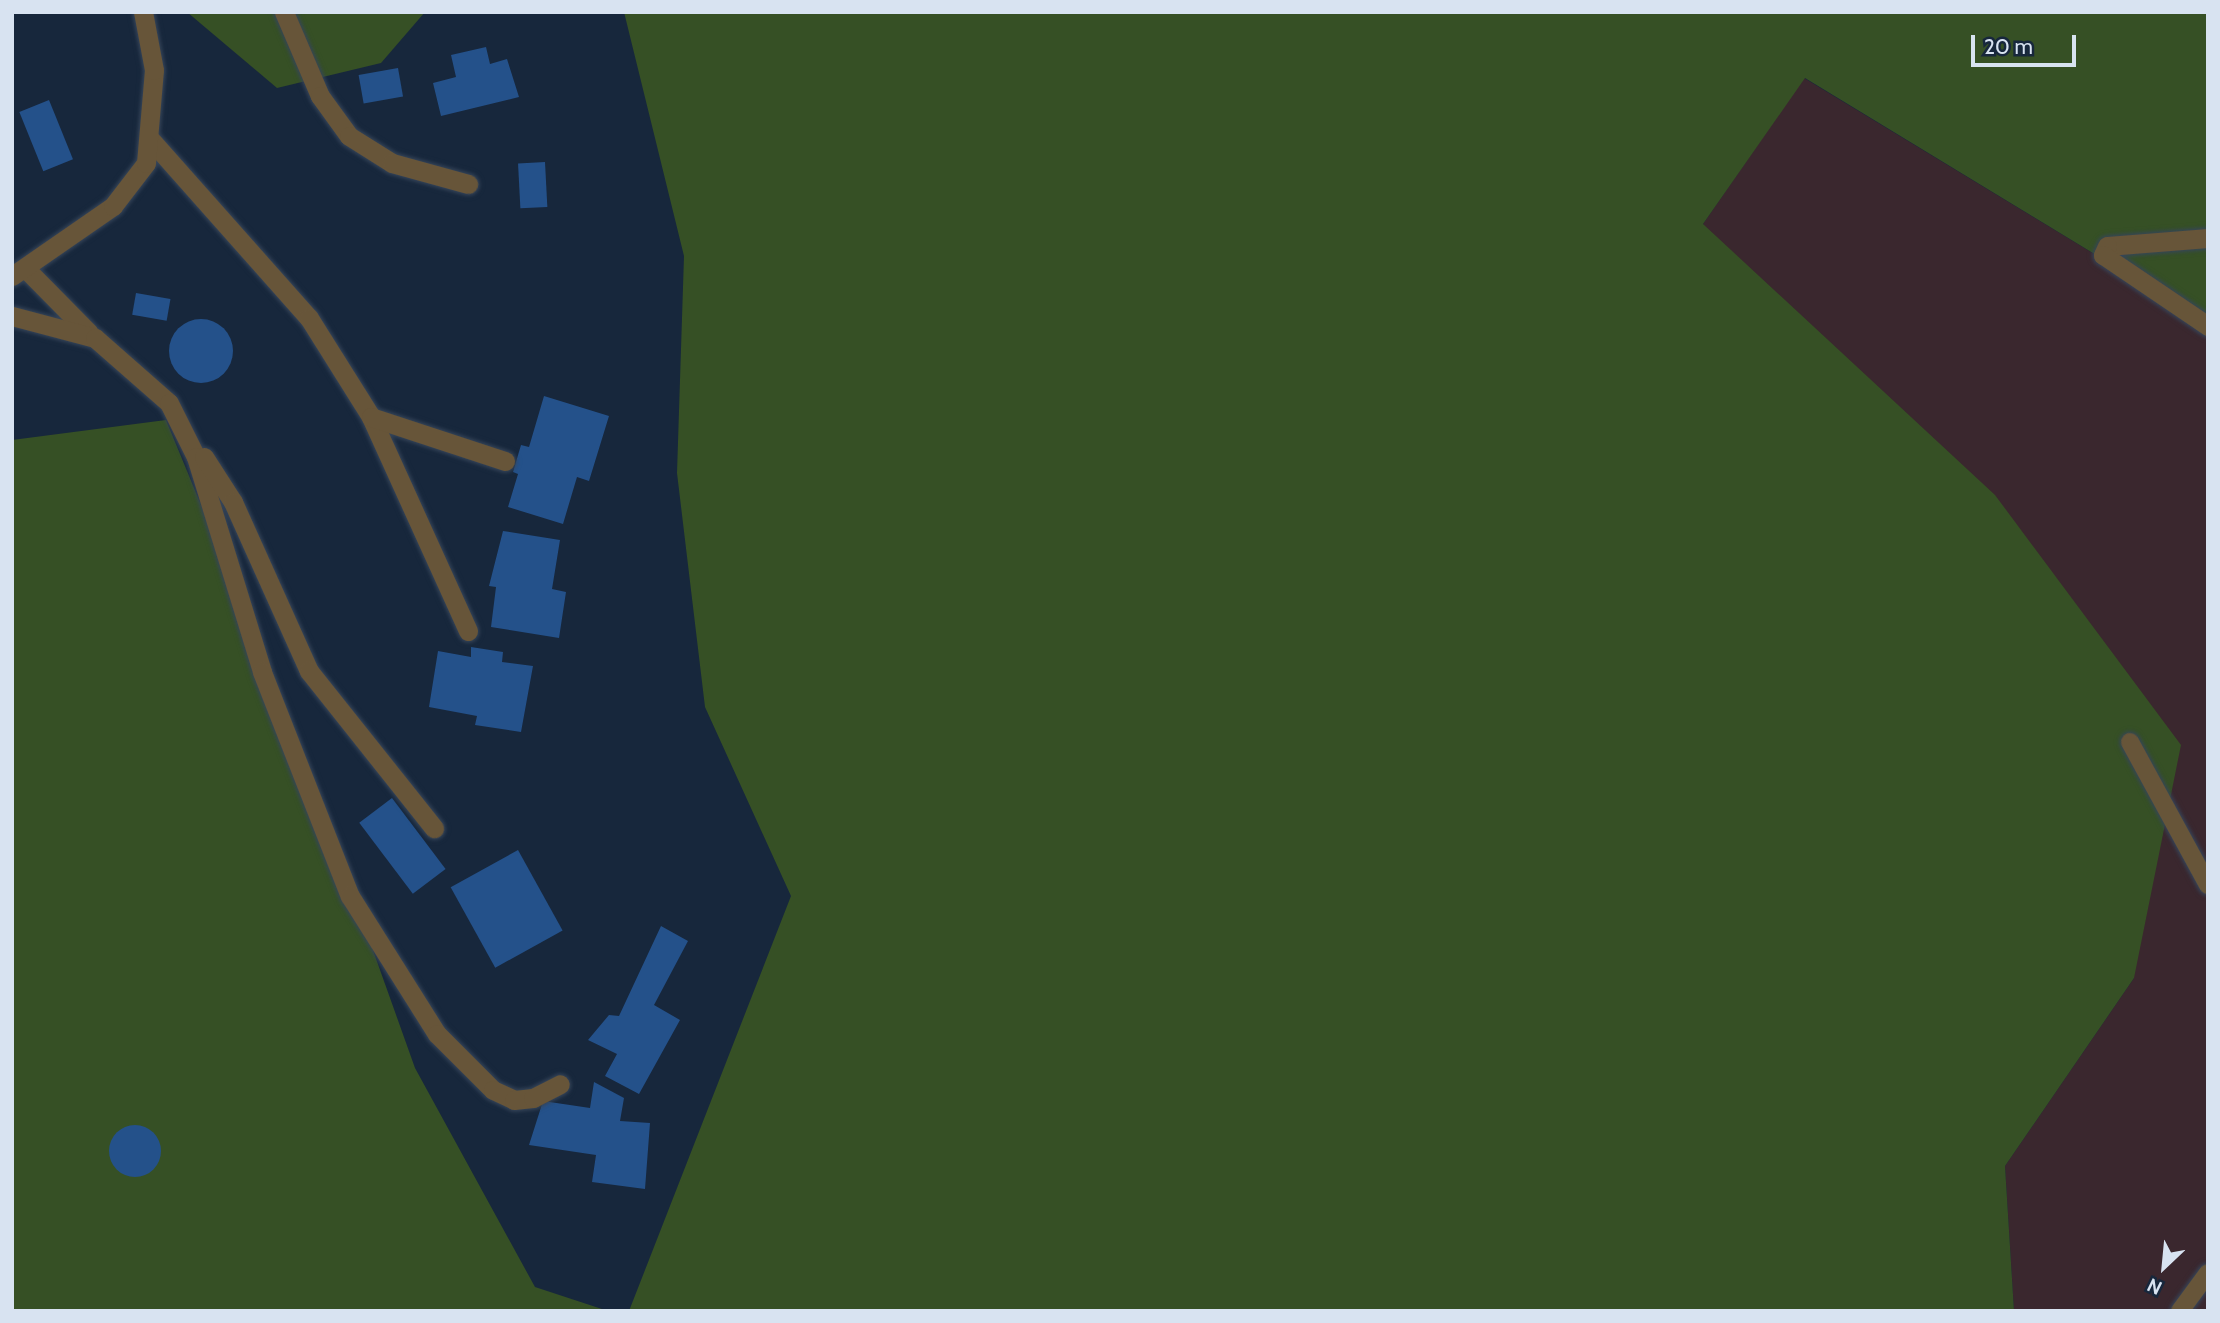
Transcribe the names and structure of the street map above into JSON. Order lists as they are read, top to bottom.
{
  "scale_bar": "20 m",
  "north": "bottom left"
}
